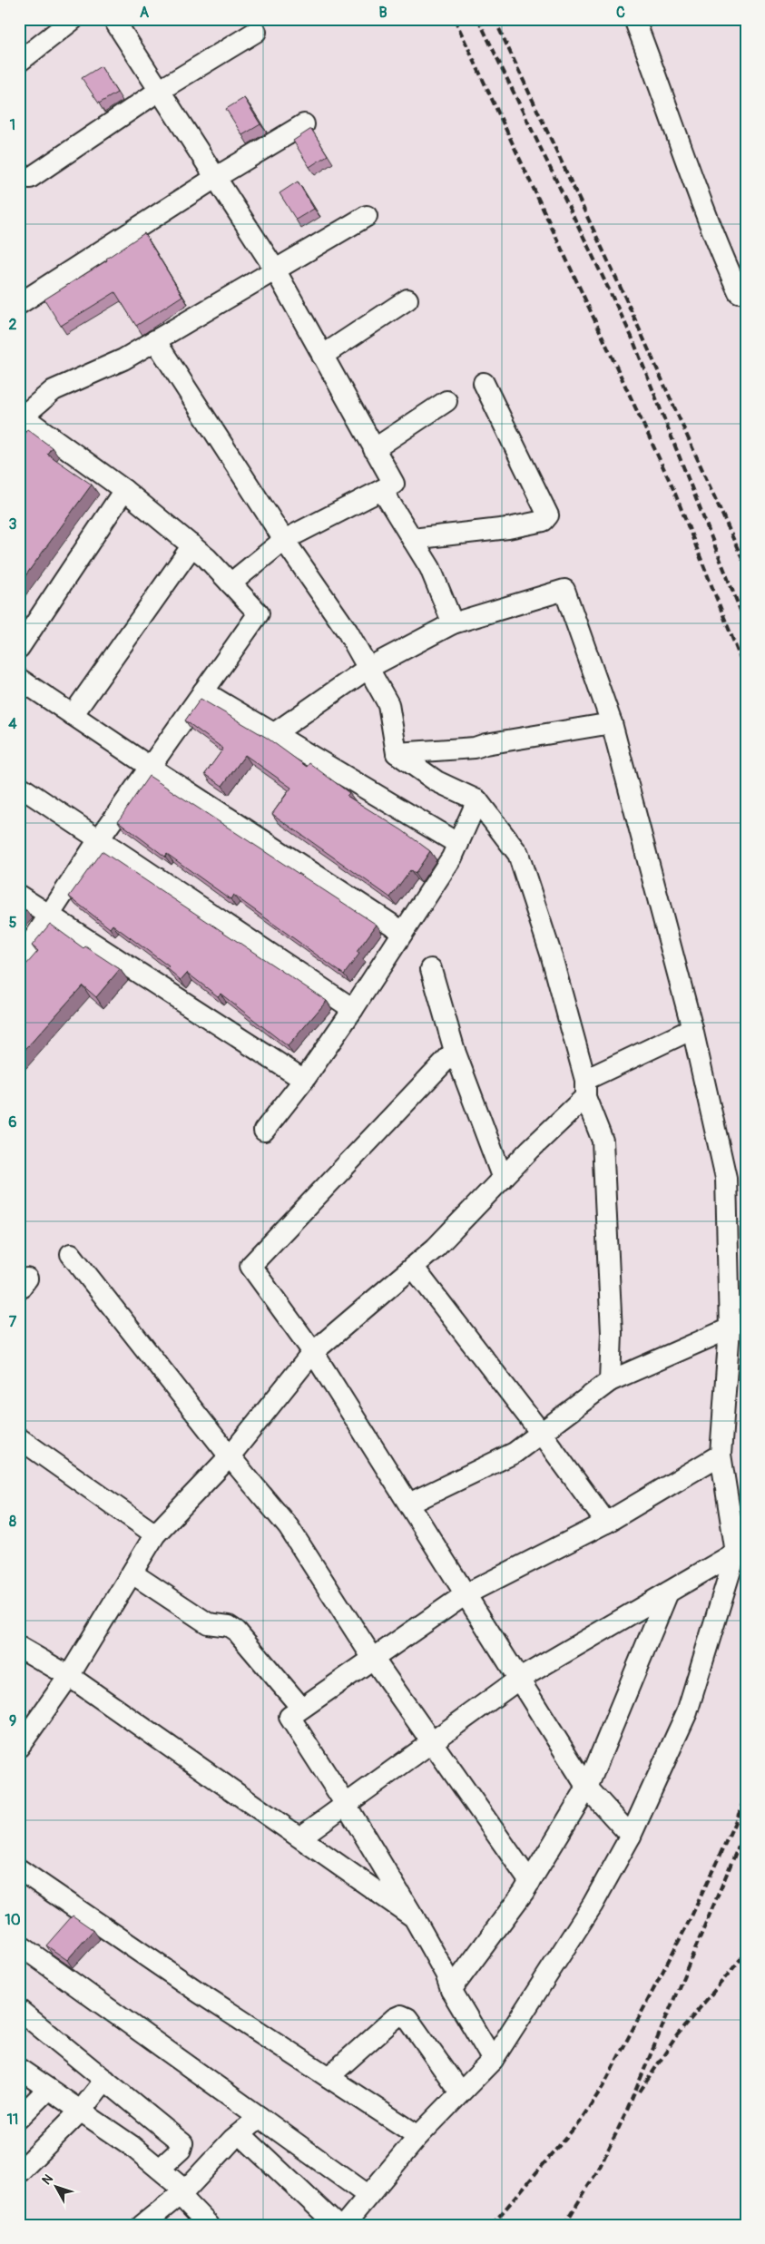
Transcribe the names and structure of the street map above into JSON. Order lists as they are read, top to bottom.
{
  "north": "top left",
  "grid": {
    "columns": ["A", "B", "C"],
    "rows": [
      "1",
      "2",
      "3",
      "4",
      "5",
      "6",
      "7",
      "8",
      "9",
      "10",
      "11"
    ]
  }
}
